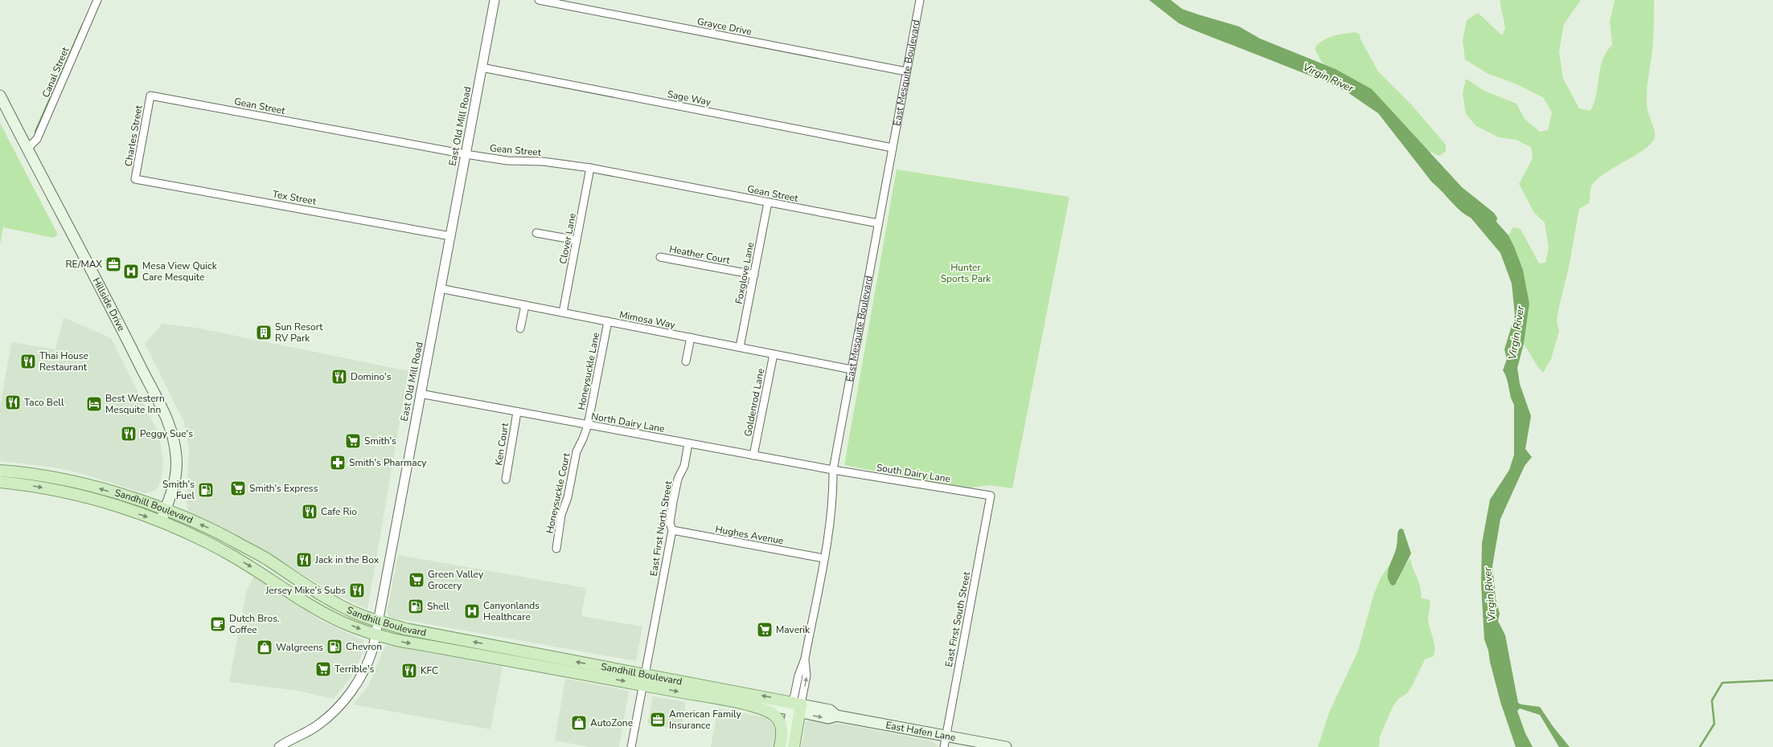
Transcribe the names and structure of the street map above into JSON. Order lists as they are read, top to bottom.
{
  "streets": {
    "main road": [
      "East Mesquite Boulevard",
      "Hillside Drive",
      "Sandhill Boulevard",
      "East Hafen Lane"
    ],
    "street": [
      "Grayce Drive",
      "Canal Street",
      "Sage Way",
      "Gean Street",
      "East Old Mill Road",
      "Charles Street",
      "Tex Street",
      "Clover Lane",
      "Heather Court",
      "Foxglove Lane",
      "Mimosa Way",
      "Honeysuckle Lane",
      "Goldenrod Lane",
      "North Dairy Lane",
      "Ken Court",
      "South Dairy Lane",
      "Honeysuckle Court",
      "East First North Street",
      "Hughes Avenue",
      "East First South Street"
    ]
  },
  "crossings": [
    ["Grayce Drive", "East Mesquite Boulevard"],
    ["Canal Street", "Hillside Drive"],
    ["East Mesquite Boulevard", "Sage Way"],
    ["East Mesquite Boulevard", "Gean Street"],
    ["East Mesquite Boulevard", "Mimosa Way"],
    ["East Mesquite Boulevard", "North Dairy Lane"],
    ["East Mesquite Boulevard", "South Dairy Lane"],
    ["East Mesquite Boulevard", "Sandhill Boulevard"],
    ["East Mesquite Boulevard", "Hughes Avenue"],
    ["East Mesquite Boulevard", "East Hafen Lane"],
    ["Sage Way", "East Old Mill Road"],
    ["Gean Street", "East Old Mill Road"],
    ["Gean Street", "Charles Street"],
    ["Gean Street", "Clover Lane"],
    ["Gean Street", "Foxglove Lane"],
    ["East Old Mill Road", "Tex Street"],
    ["East Old Mill Road", "Mimosa Way"],
    ["East Old Mill Road", "North Dairy Lane"],
    ["East Old Mill Road", "Sandhill Boulevard"],
    ["Charles Street", "Tex Street"],
    ["Clover Lane", "Mimosa Way"],
    ["Heather Court", "Foxglove Lane"],
    ["Foxglove Lane", "Mimosa Way"],
    ["Hillside Drive", "Sandhill Boulevard"],
    ["Mimosa Way", "Honeysuckle Lane"],
    ["Mimosa Way", "Goldenrod Lane"],
    ["Honeysuckle Lane", "North Dairy Lane"],
    ["Honeysuckle Lane", "Honeysuckle Court"],
    ["Goldenrod Lane", "North Dairy Lane"],
    ["North Dairy Lane", "Ken Court"],
    ["North Dairy Lane", "South Dairy Lane"],
    ["North Dairy Lane", "Honeysuckle Court"],
    ["North Dairy Lane", "East First North Street"],
    ["South Dairy Lane", "East First South Street"],
    ["Sandhill Boulevard", "East First North Street"],
    ["Sandhill Boulevard", "East Hafen Lane"],
    ["East First North Street", "Hughes Avenue"],
    ["East First South Street", "East Hafen Lane"]
  ],
  "water": ["Virgin River"],
  "parks": ["Hunter Sports Park"],
  "places": {
    "office": ["RE/MAX", "American Family Insurance"],
    "hospital": ["Mesa View Quick Care Mesquite", "Canyonlands Healthcare"],
    "building": ["Sun Resort RV Park"],
    "restaurant": [
      "Thai House Restaurant",
      "Domino's",
      "Taco Bell",
      "Peggy Sue's",
      "Cafe Rio",
      "Jack in the Box",
      "Jersey Mike's Subs",
      "KFC"
    ],
    "hotel": ["Best Western Mesquite Inn"],
    "supermarket": [
      "Smith's",
      "Smith's Express",
      "Green Valley Grocery",
      "Maverik",
      "Terrible's"
    ],
    "pharmacy": ["Smith's Pharmacy"],
    "fuel station": ["Smith's Fuel", "Shell", "Chevron"],
    "cafe": ["Dutch Bros. Coffee"],
    "shop": ["Walgreens", "AutoZone"]
  }
}
